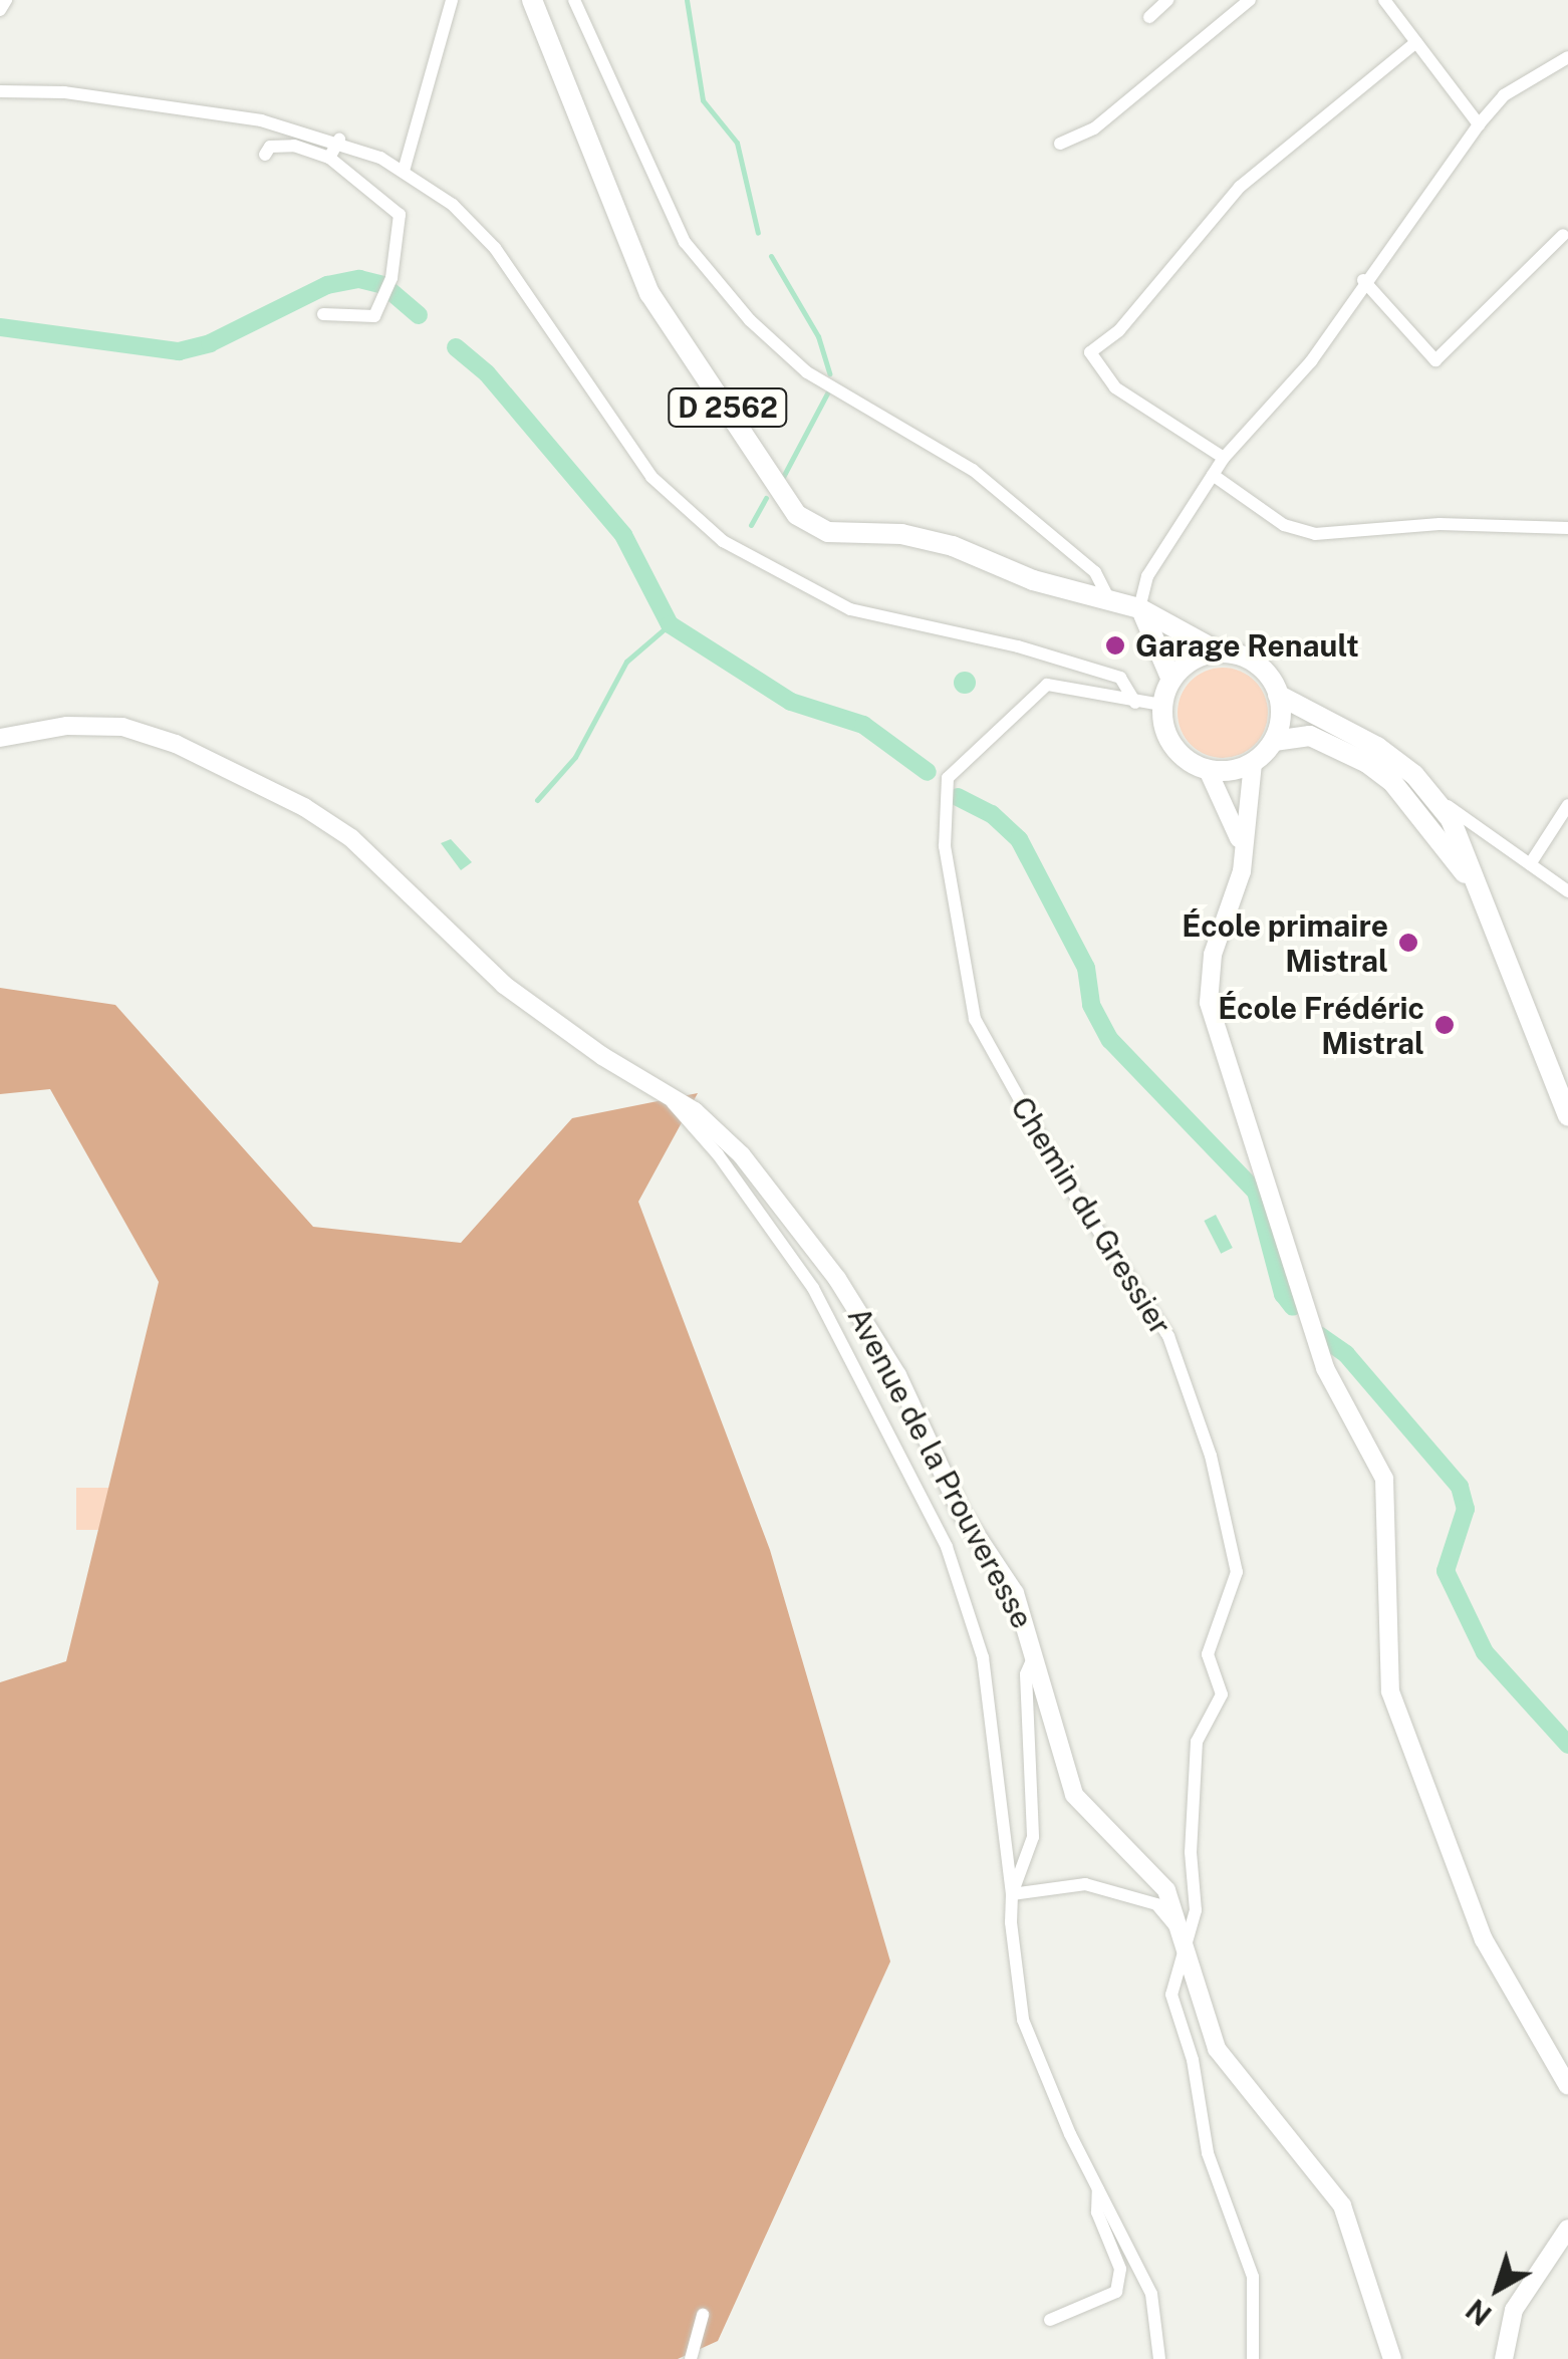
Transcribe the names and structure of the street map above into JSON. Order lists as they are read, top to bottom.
{
  "streets": {
    "main road": ["D 2562", "Avenue de la Prouveresse"],
    "street": ["Chemin du Gressier"]
  },
  "crossings": [
    ["D 2562", "Chemin du Gressier"],
    ["Chemin du Gressier", "Avenue de la Prouveresse"]
  ],
  "places": ["Garage Renault", "École primaire Mistral", "École Frédéric Mistral"],
  "north": "bottom left"
}
